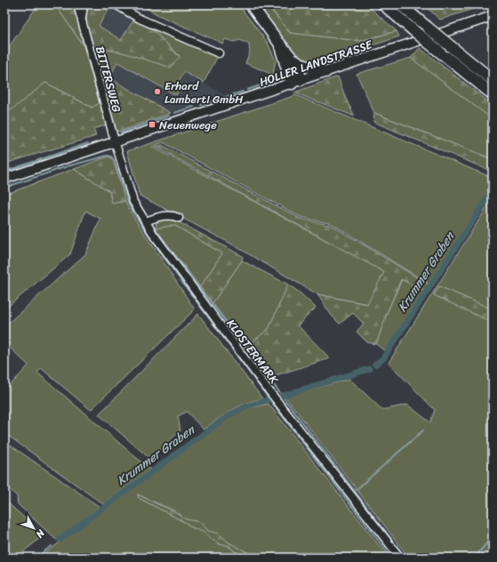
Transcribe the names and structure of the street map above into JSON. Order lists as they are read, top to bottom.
{
  "streets": {
    "main road": ["HOLLER LANDSTRASSE"],
    "street": ["BITTERSWEG", "KLOSTERMARK"]
  },
  "crossings": [
    ["HOLLER LANDSTRASSE", "BITTERSWEG"],
    ["HOLLER LANDSTRASSE", "KLOSTERMARK"],
    ["BITTERSWEG", "KLOSTERMARK"]
  ],
  "water": ["Krummer Graben"],
  "places": {
    "other": ["Erhard Lamberti GmbH"],
    "transit": ["Neuenwege"]
  },
  "north": "bottom right"
}
